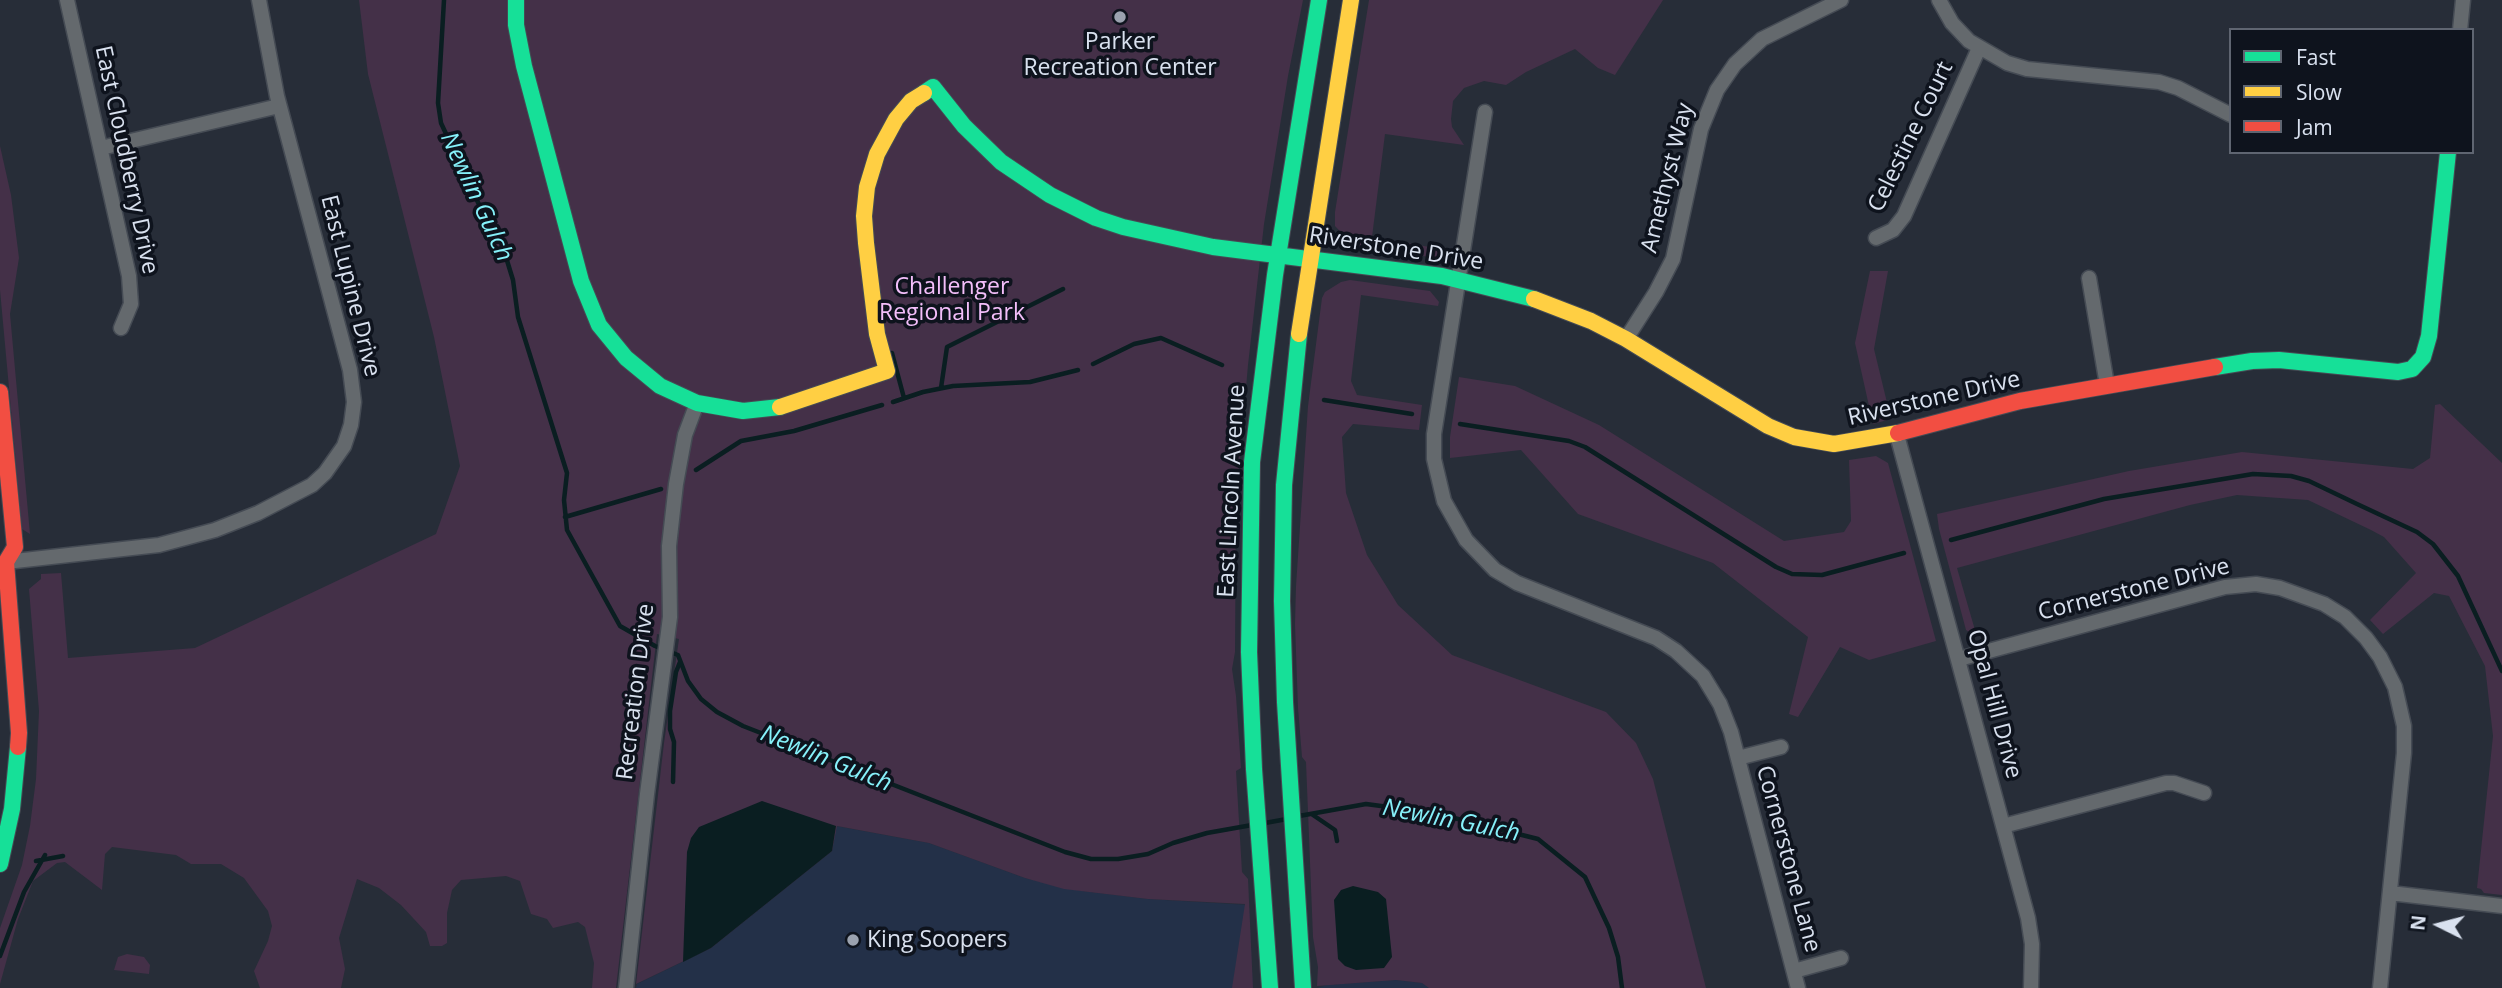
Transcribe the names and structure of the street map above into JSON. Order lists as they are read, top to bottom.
{
  "streets": {
    "street": [
      "Celestine Court",
      "East Cloudberry Drive",
      "Amethyst Way",
      "Riverstone Drive",
      "East Lupine Drive",
      "East Lincoln Avenue",
      "Cornerstone Drive",
      "Recreation Drive",
      "Opal Hill Drive",
      "Cornerstone Lane"
    ]
  },
  "crossings": [
    ["Amethyst Way", "Riverstone Drive"],
    ["Riverstone Drive", "East Lincoln Avenue"],
    ["Riverstone Drive", "Opal Hill Drive"],
    ["Riverstone Drive", "Cornerstone Lane"],
    ["Cornerstone Drive", "Opal Hill Drive"]
  ],
  "water": ["Newlin Gulch"],
  "parks": ["Challenger Regional Park"],
  "places": ["Parker Recreation Center", "King Soopers"],
  "legend": ["Fast", "Slow", "Jam"],
  "north": "left"
}
